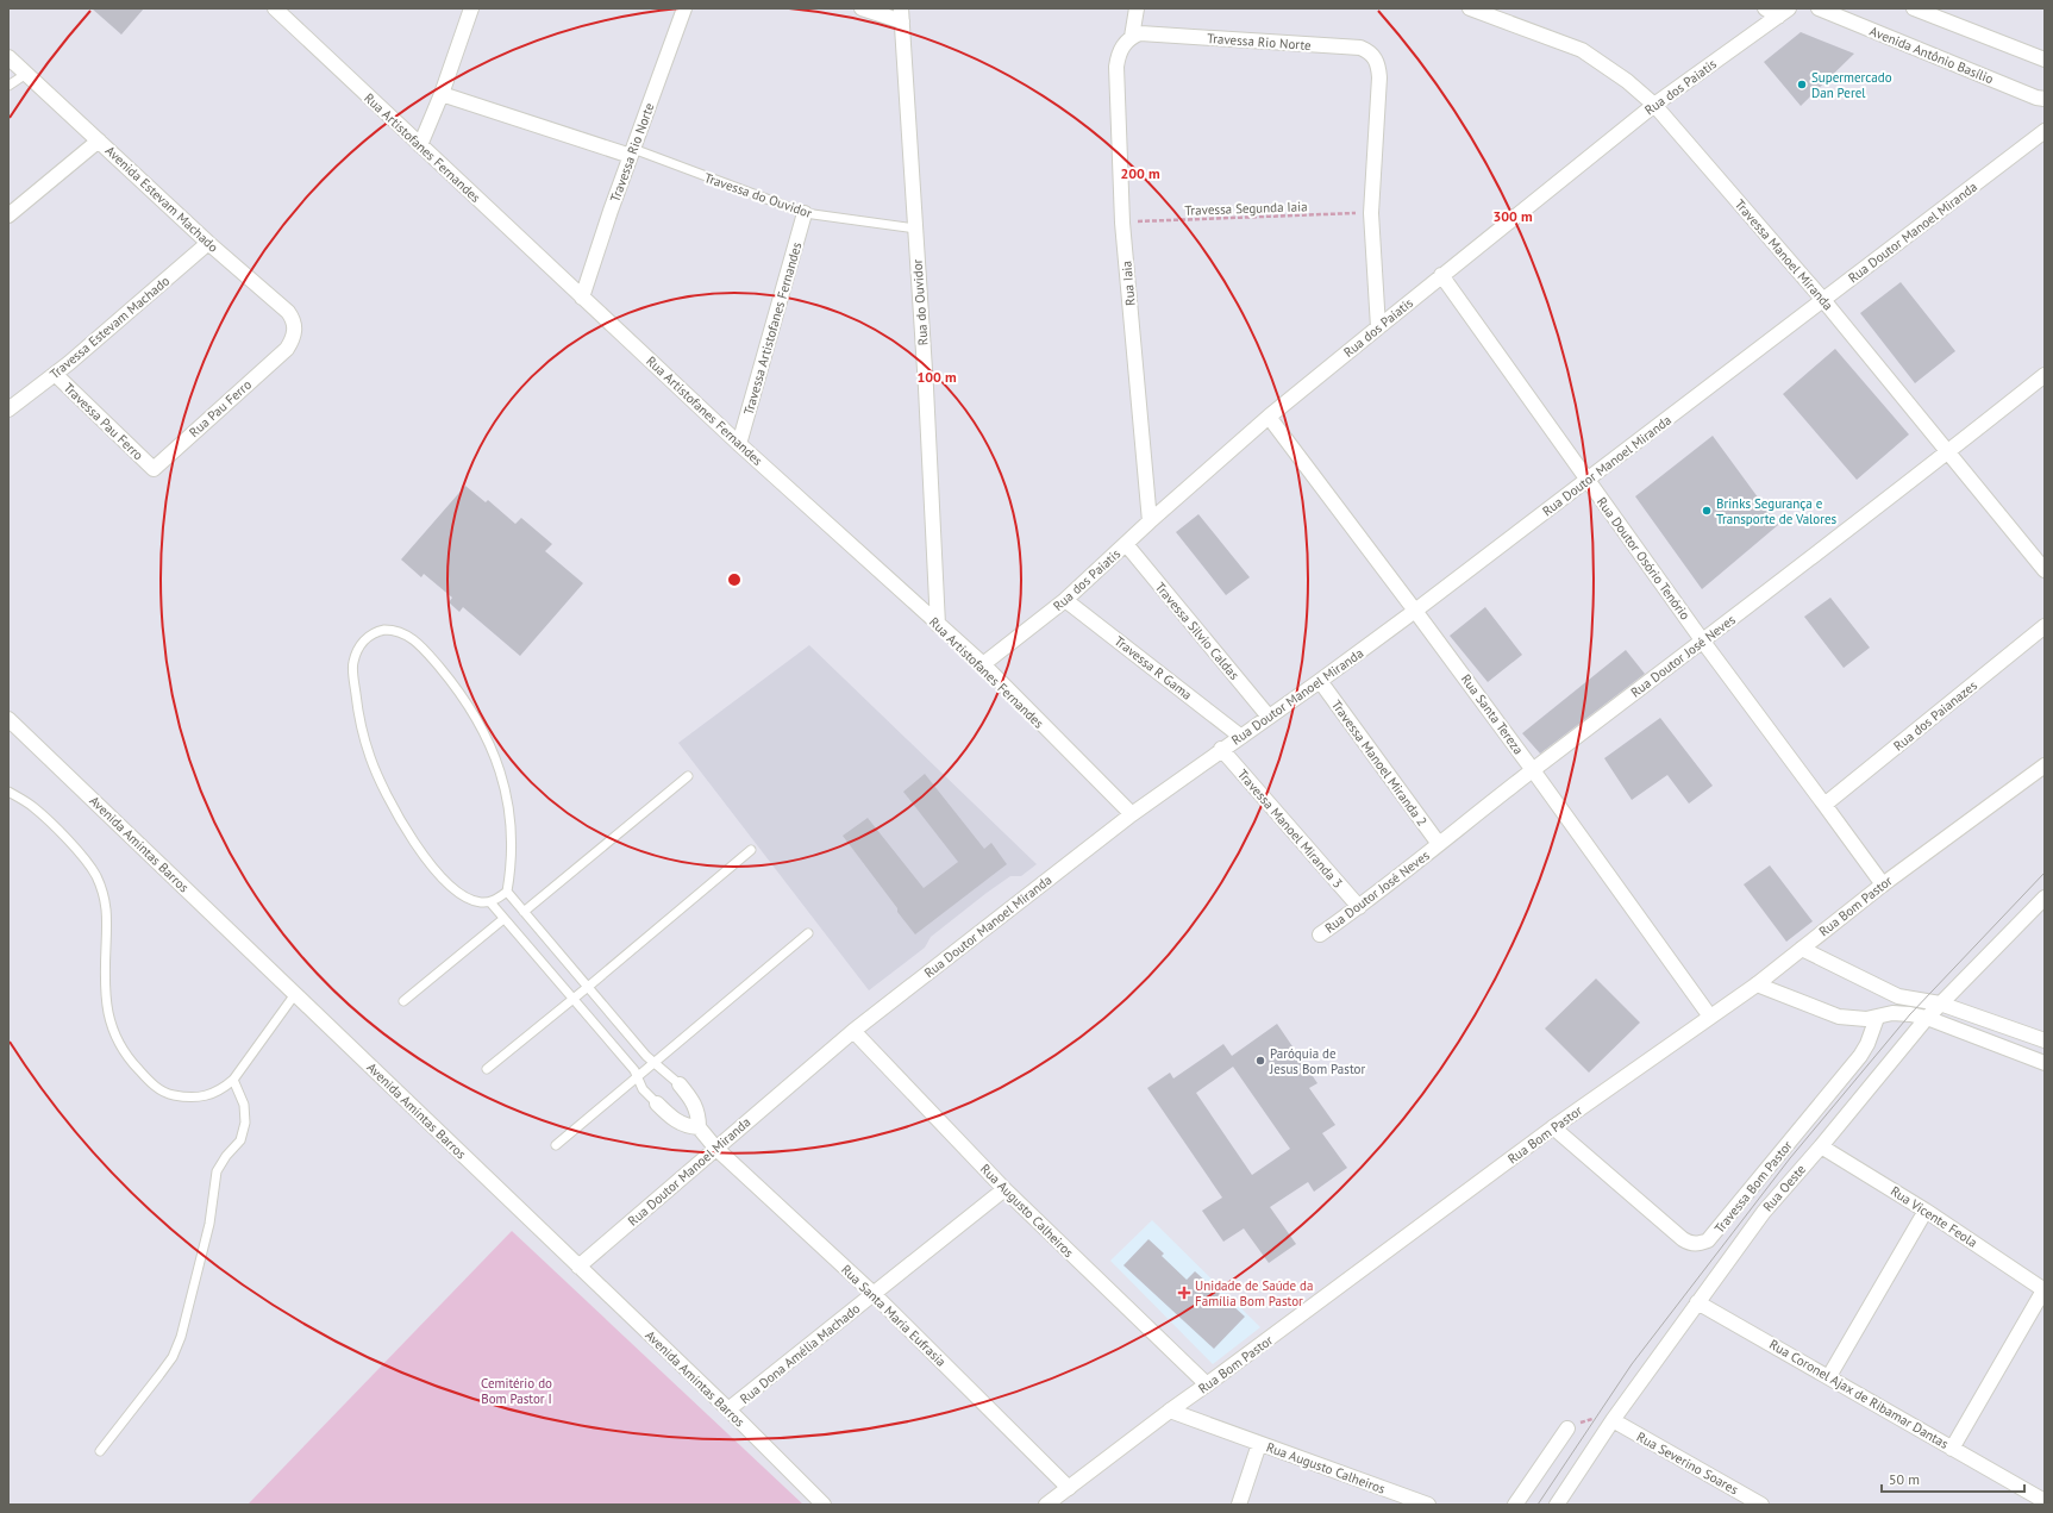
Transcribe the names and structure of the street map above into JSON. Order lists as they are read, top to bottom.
{
  "streets": {
    "street": [
      "Travessa Rio Norte",
      "Avenida Antônio Basílio",
      "Rua dos Paiatis",
      "Rua Artistofanes Fernandes",
      "Travessa do Ouvidor",
      "Avenida Estevam Machado",
      "Rua Doutor Manoel Miranda",
      "Travessa Manoel Miranda",
      "Rua Iaia",
      "Rua do Ouvidor",
      "Travessa Estevam Machado",
      "Travessa Artistofanes Fernandes",
      "Rua Pau Ferro",
      "Travessa Pau Ferro",
      "Rua Doutor Osório Tenório",
      "Travessa Silvio Caldas",
      "Rua Doutor José Neves",
      "Travessa R Gama",
      "Rua Santa Tereza",
      "Rua dos Paianazes",
      "Travessa Manoel Miranda 2",
      "Travessa Manoel Miranda 3",
      "Avenida Amintas Barros",
      "Rua Bom Pastor",
      "Travessa Bom Pastor",
      "Rua Oeste",
      "Rua Augusto Calheiros",
      "Rua Vicente Feola",
      "Rua Santa Maria Eufrasia",
      "Rua Dona Amélia Machado",
      "Rua Coronel Ajax de Ribamar Dantas",
      "Rua Severino Soares"
    ],
    "path": ["Travessa Segunda Iaia"]
  },
  "crossings": [
    ["Travessa Rio Norte", "Rua Artistofanes Fernandes"],
    ["Travessa Rio Norte", "Travessa do Ouvidor"],
    ["Travessa Rio Norte", "Travessa Segunda Iaia"],
    ["Travessa Rio Norte", "Rua Iaia"],
    ["Rua dos Paiatis", "Rua Artistofanes Fernandes"],
    ["Rua dos Paiatis", "Travessa Manoel Miranda"],
    ["Rua dos Paiatis", "Rua Iaia"],
    ["Rua dos Paiatis", "Rua Doutor Osório Tenório"],
    ["Rua dos Paiatis", "Travessa Silvio Caldas"],
    ["Rua dos Paiatis", "Travessa R Gama"],
    ["Rua dos Paiatis", "Rua Santa Tereza"],
    ["Rua Artistofanes Fernandes", "Rua Doutor Manoel Miranda"],
    ["Rua Artistofanes Fernandes", "Rua do Ouvidor"],
    ["Rua Artistofanes Fernandes", "Travessa Artistofanes Fernandes"],
    ["Travessa do Ouvidor", "Rua do Ouvidor"],
    ["Travessa do Ouvidor", "Travessa Artistofanes Fernandes"],
    ["Avenida Estevam Machado", "Travessa Estevam Machado"],
    ["Avenida Estevam Machado", "Rua Pau Ferro"],
    ["Travessa Segunda Iaia", "Rua Iaia"],
    ["Rua Doutor Manoel Miranda", "Travessa Manoel Miranda"],
    ["Rua Doutor Manoel Miranda", "Rua Doutor Osório Tenório"],
    ["Rua Doutor Manoel Miranda", "Travessa Silvio Caldas"],
    ["Rua Doutor Manoel Miranda", "Travessa R Gama"],
    ["Rua Doutor Manoel Miranda", "Rua Santa Tereza"],
    ["Rua Doutor Manoel Miranda", "Travessa Manoel Miranda 2"],
    ["Rua Doutor Manoel Miranda", "Travessa Manoel Miranda 3"],
    ["Rua Doutor Manoel Miranda", "Avenida Amintas Barros"],
    ["Rua Doutor Manoel Miranda", "Rua Augusto Calheiros"],
    ["Rua Doutor Manoel Miranda", "Rua Santa Maria Eufrasia"],
    ["Travessa Manoel Miranda", "Rua Doutor José Neves"],
    ["Travessa Estevam Machado", "Travessa Pau Ferro"],
    ["Rua Pau Ferro", "Travessa Pau Ferro"],
    ["Rua Doutor Osório Tenório", "Rua Doutor José Neves"],
    ["Rua Doutor Osório Tenório", "Rua dos Paianazes"],
    ["Rua Doutor Osório Tenório", "Rua Bom Pastor"],
    ["Rua Doutor José Neves", "Rua Santa Tereza"],
    ["Rua Doutor José Neves", "Travessa Manoel Miranda 2"],
    ["Rua Doutor José Neves", "Travessa Manoel Miranda 3"],
    ["Rua Santa Tereza", "Rua Bom Pastor"],
    ["Avenida Amintas Barros", "Rua Dona Amélia Machado"],
    ["Rua Bom Pastor", "Travessa Bom Pastor"],
    ["Rua Bom Pastor", "Rua Augusto Calheiros"],
    ["Rua Bom Pastor", "Rua Santa Maria Eufrasia"],
    ["Rua Oeste", "Rua Vicente Feola"],
    ["Rua Oeste", "Rua Coronel Ajax de Ribamar Dantas"],
    ["Rua Oeste", "Rua Severino Soares"],
    ["Rua Augusto Calheiros", "Rua Dona Amélia Machado"],
    ["Rua Santa Maria Eufrasia", "Rua Dona Amélia Machado"]
  ],
  "parks": ["Cemitério do Bom Pastor I"],
  "places": {
    "other": ["Supermercado Dan Perel", "Brinks Segurança e Transporte de Valores", "Paróquia de Jesus Bom Pastor"],
    "health": ["Unidade de Saúde da Família Bom Pastor"]
  },
  "scale_bar": "50 m",
  "rings": ["200 m", "300 m", "100 m"]
}
